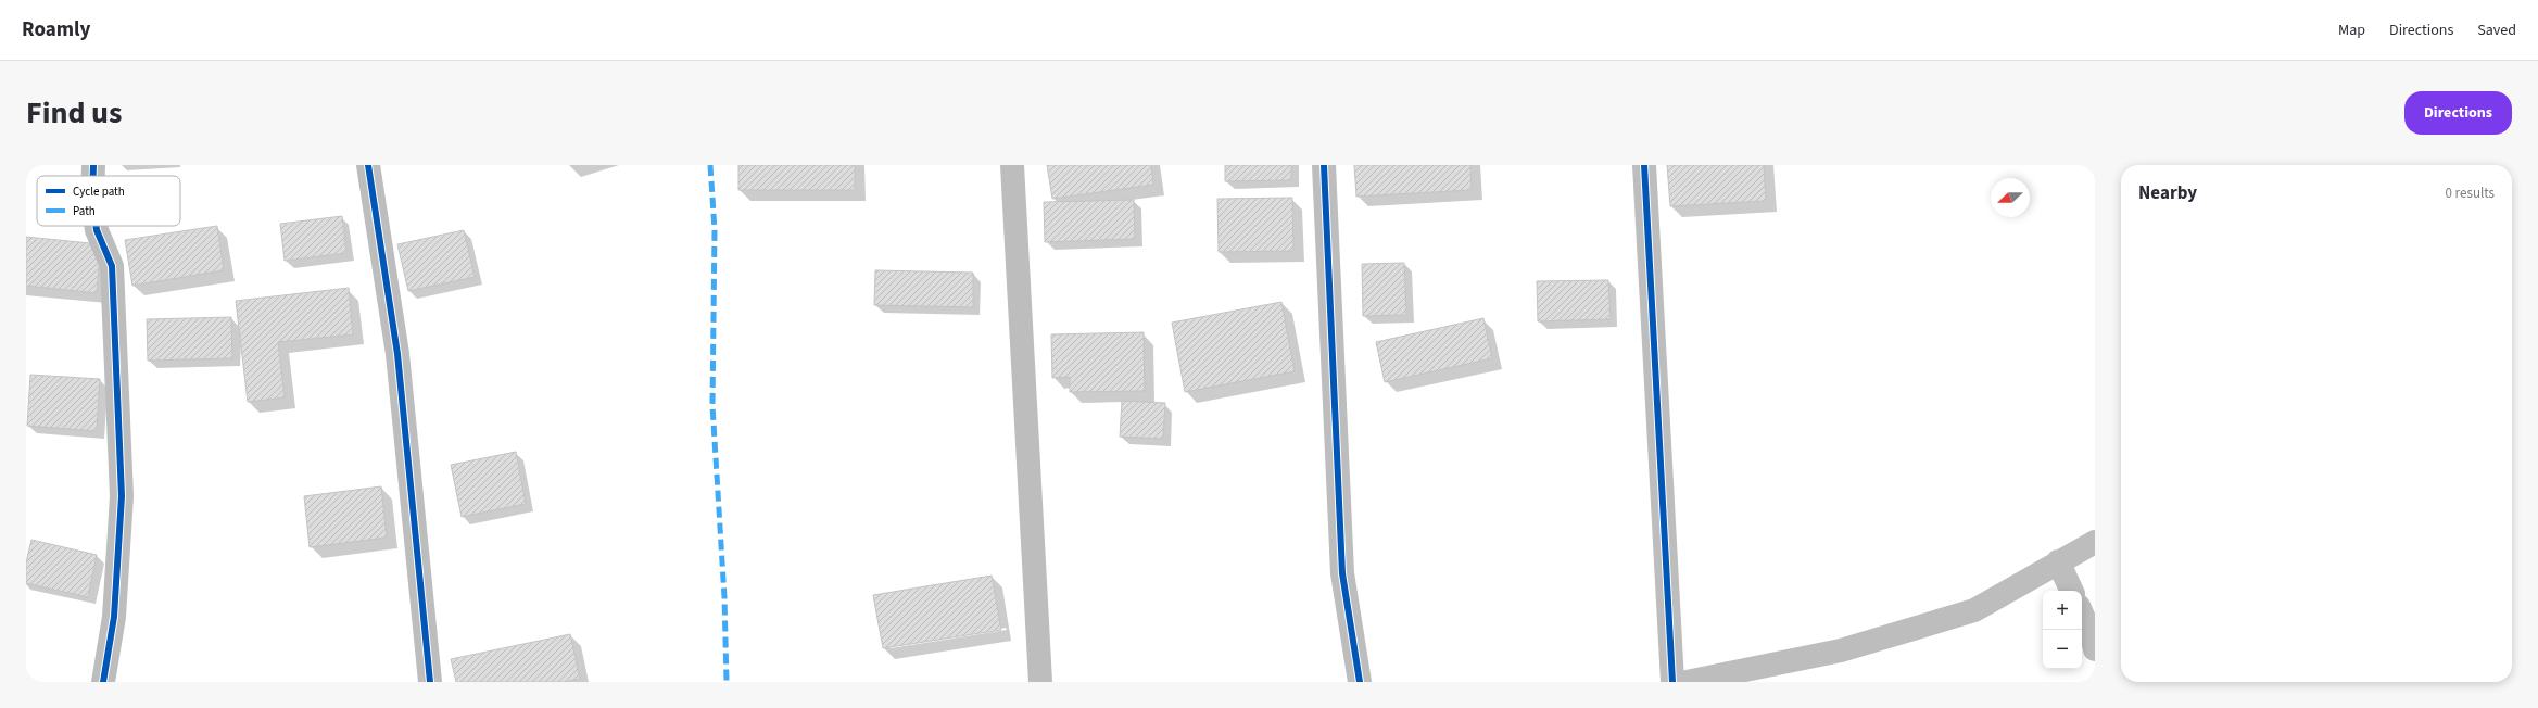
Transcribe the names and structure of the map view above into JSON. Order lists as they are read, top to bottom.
{
  "legend": ["Cycle path", "Path"],
  "north": "left",
  "page": {
    "header": "Roamly",
    "nav": ["Map", "Directions", "Saved"],
    "title": "Find us",
    "buttons": "Directions",
    "heading": ["Nearby", "0 results"],
    "map_buttons": ["+", "−"]
  }
}
